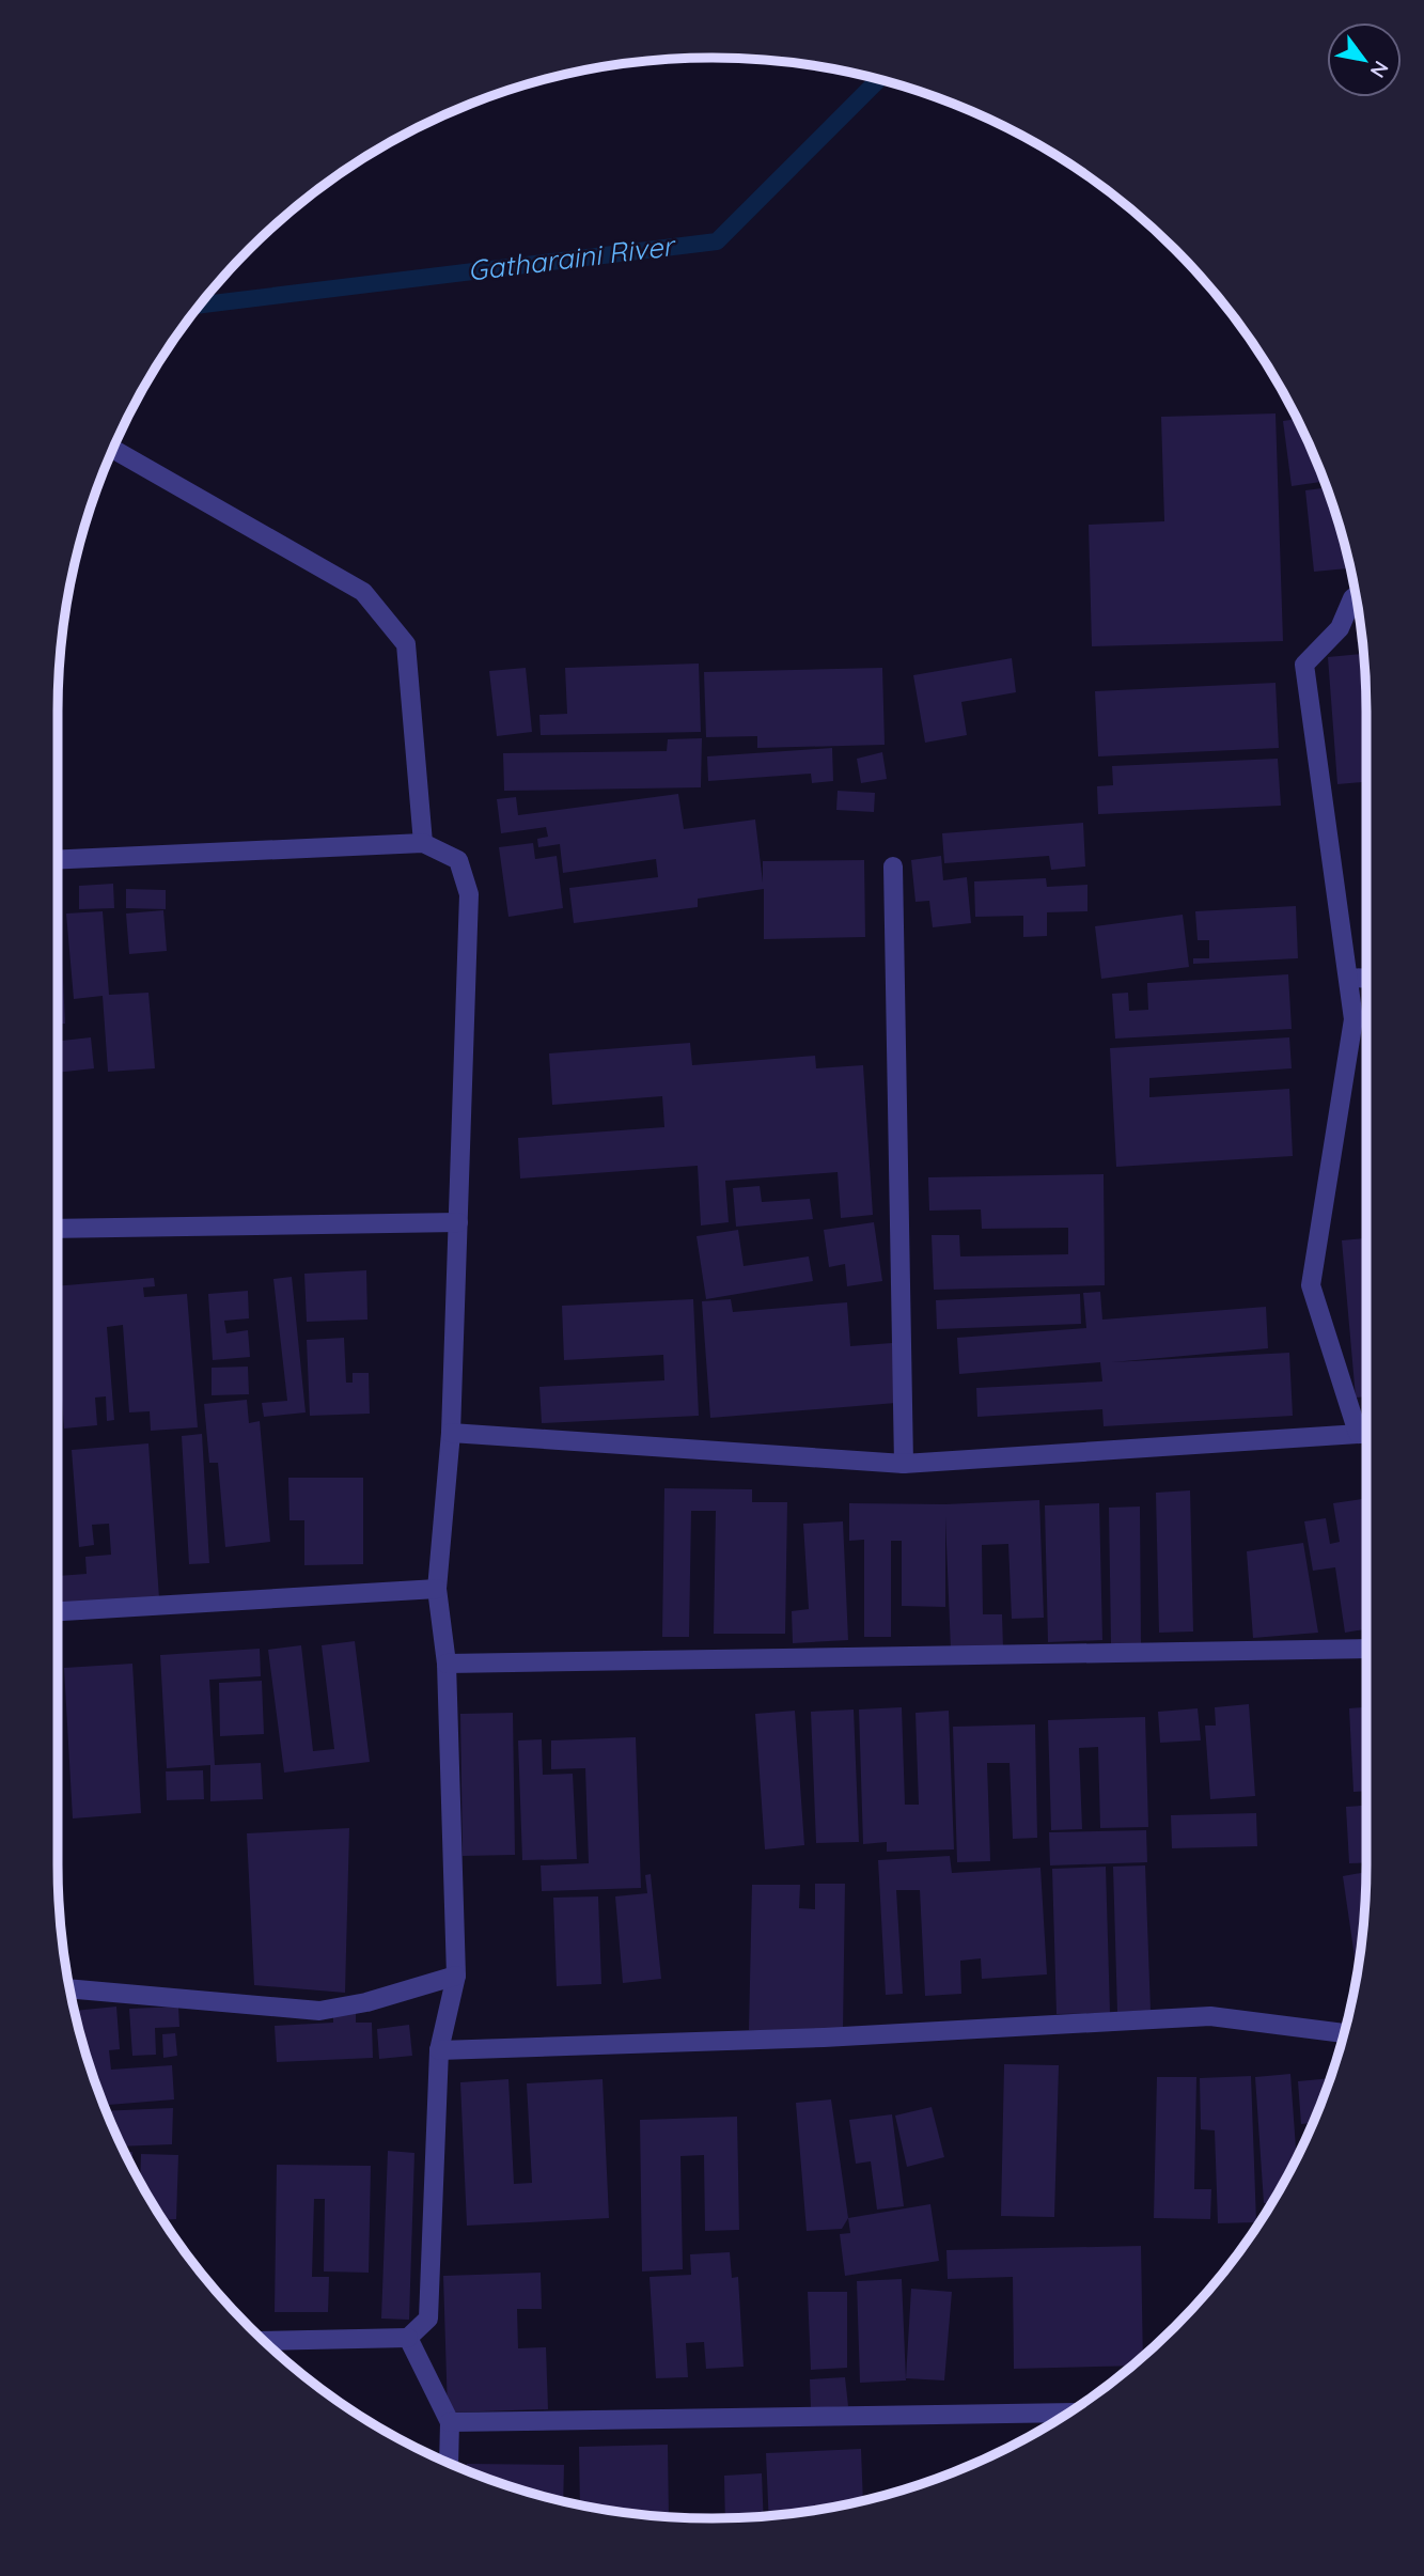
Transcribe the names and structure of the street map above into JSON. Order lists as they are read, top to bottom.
{
  "water": ["Gatharaini River"],
  "north": "bottom right"
}
